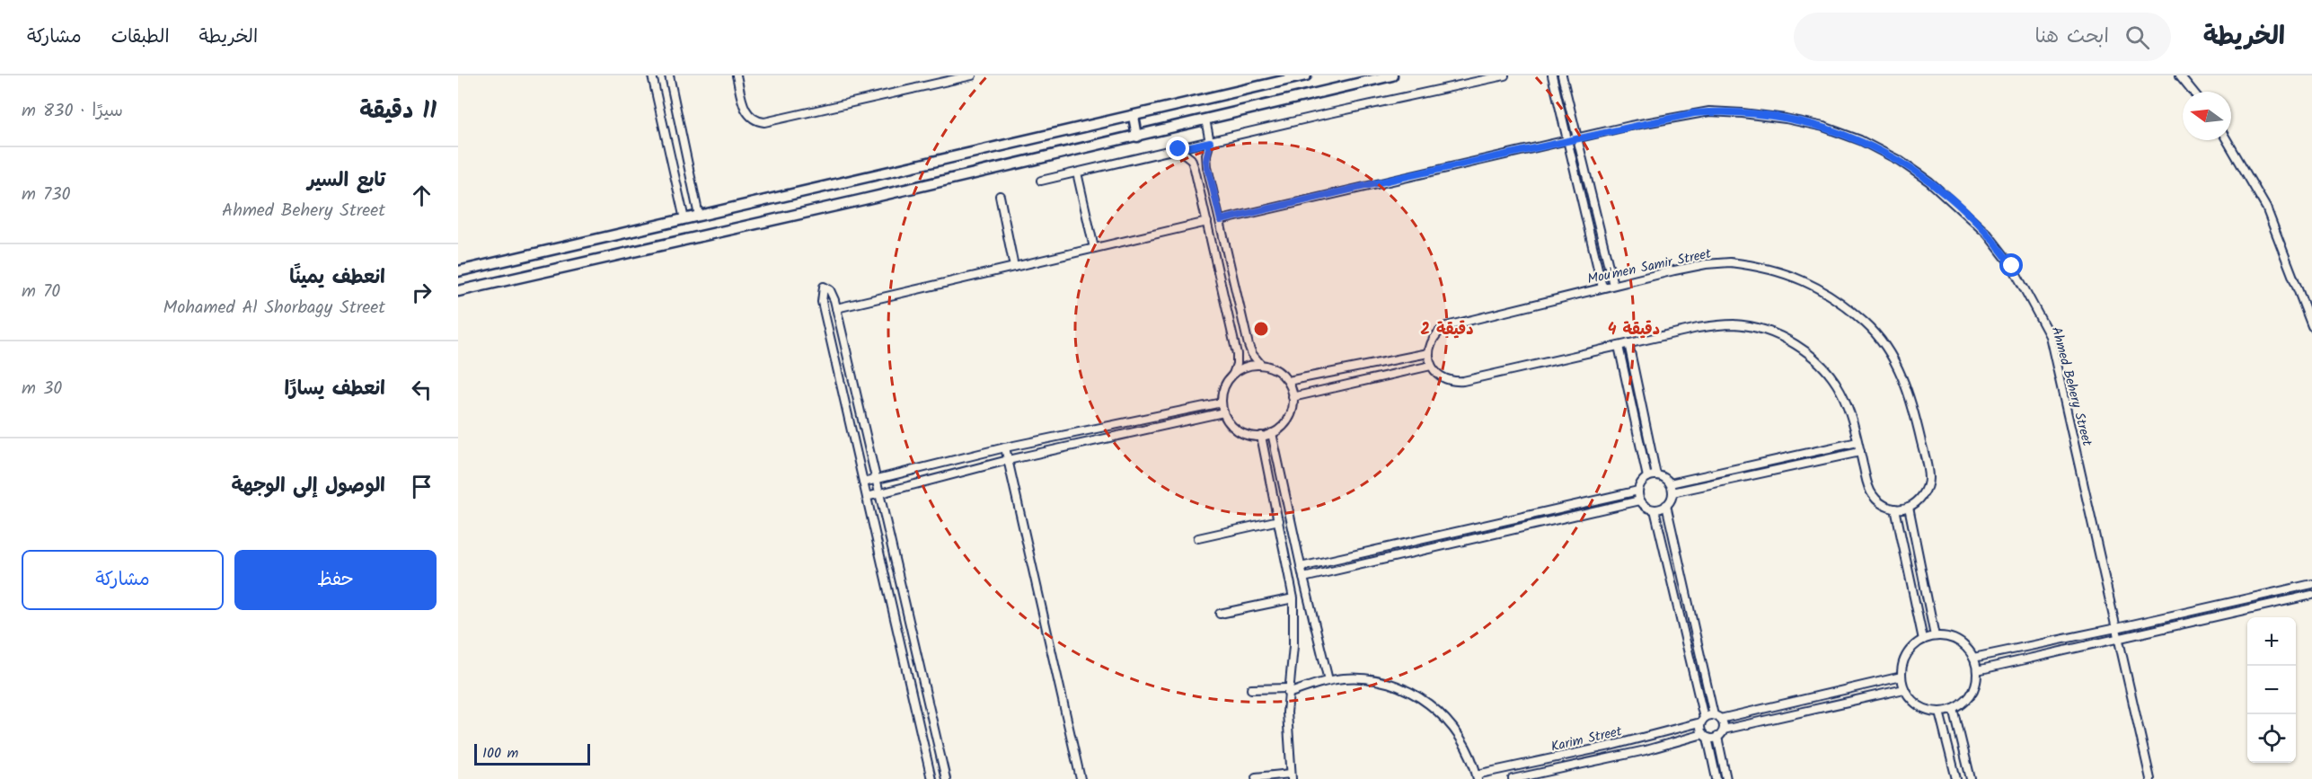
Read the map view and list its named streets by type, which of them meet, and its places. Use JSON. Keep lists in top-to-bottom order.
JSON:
{
  "streets": {
    "street": ["Mou'men Samir Street", "Ahmed Behery Street", "Karim Street"]
  },
  "scale_bar": "100 m",
  "north": "left",
  "page": {
    "header": "الخريطة",
    "search": "ابحث هنا",
    "nav": ["الخريطة", "الطبقات", "مشاركة"],
    "heading": ["11 دقيقة", "سيرًا · 830 m"],
    "list": [
      ["تابع السير", "Ahmed Behery Street", "730 m"],
      ["انعطف يمينًا", "Mohamed Al Shorbagy Street", "70 m"],
      ["انعطف يسارًا", "30 m"],
      "الوصول إلى الوجهة"
    ],
    "buttons": ["حفظ", "مشاركة"],
    "map_buttons": ["+", "−"],
    "scale": "100 m"
  },
  "rings": ["2 دقيقة", "4 دقيقة"]
}
